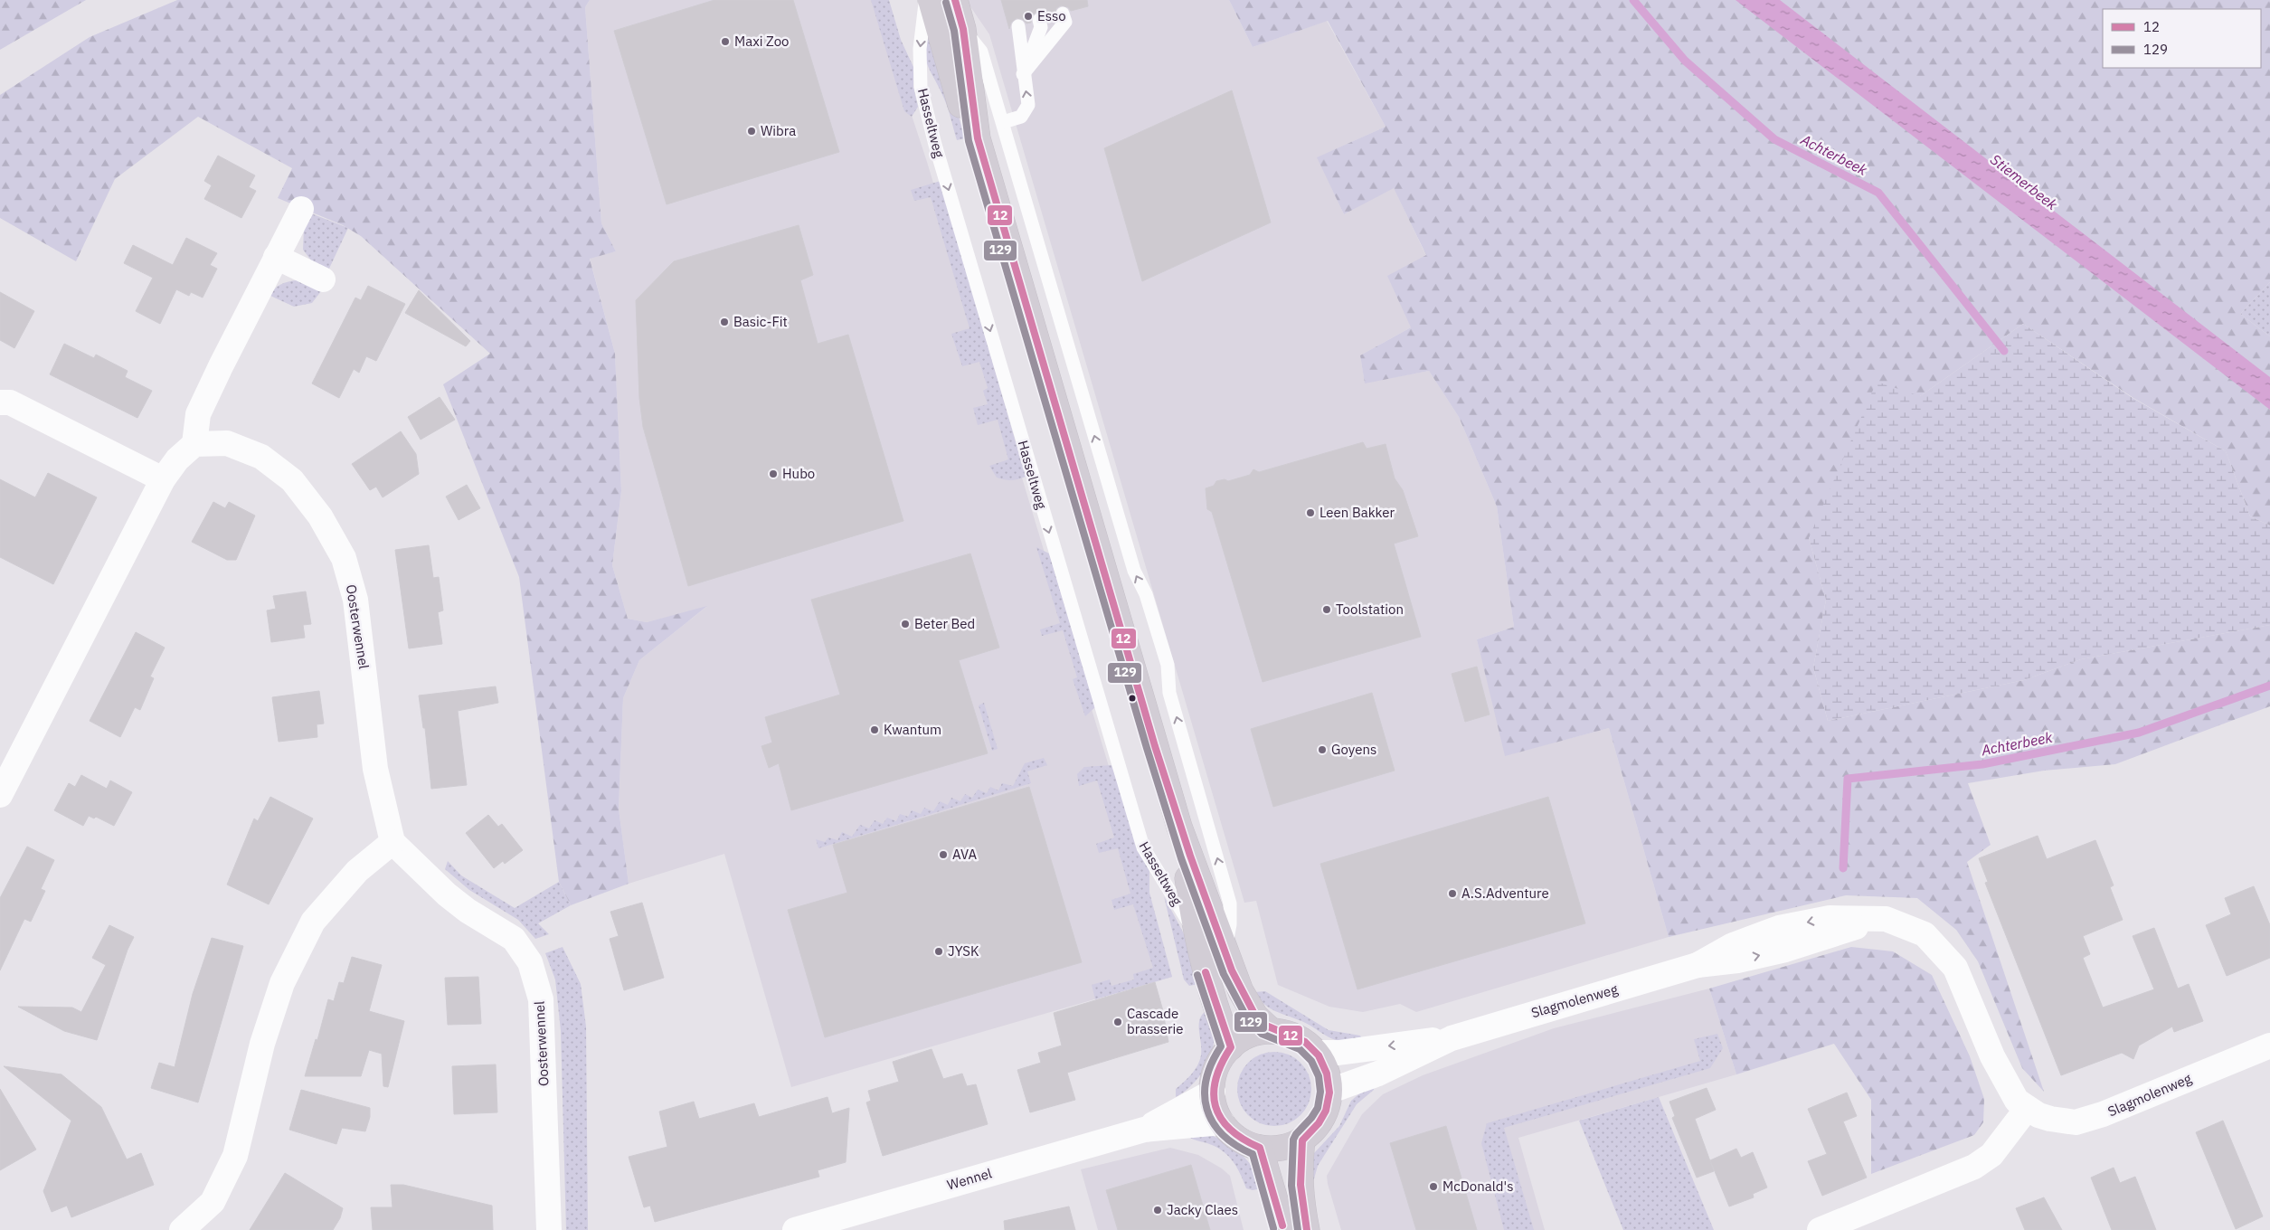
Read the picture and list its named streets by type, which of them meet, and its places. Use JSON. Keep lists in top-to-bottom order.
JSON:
{
  "streets": {
    "main road": ["Hasseltweg"],
    "street": ["Oosterwennel", "Slagmolenweg", "Wennel"]
  },
  "crossings": [
    ["Hasseltweg", "Slagmolenweg"],
    ["Hasseltweg", "Wennel"],
    ["Slagmolenweg", "Wennel"]
  ],
  "water": ["Achterbeek", "Stiemerbeek"],
  "places": [
    "Esso",
    "Maxi Zoo",
    "Wibra",
    "Basic-Fit",
    "Hubo",
    "Leen Bakker",
    "Toolstation",
    "Beter Bed",
    "Kwantum",
    "Goyens",
    "AVA",
    "A.S.Adventure",
    "JYSK",
    "Cascade brasserie",
    "McDonald's",
    "Jacky Claes"
  ],
  "lines": ["transit line 12", "transit line 129"],
  "legend": ["12", "129"]
}
